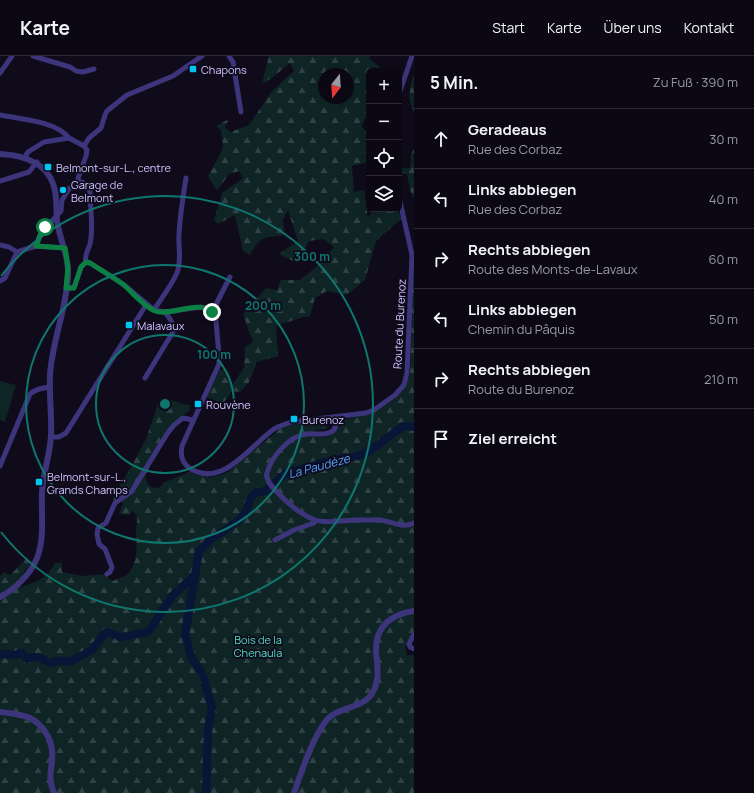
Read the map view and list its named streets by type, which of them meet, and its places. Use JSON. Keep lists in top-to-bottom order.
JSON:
{
  "streets": {
    "street": ["Route du Burenoz"]
  },
  "water": ["La Paudèze"],
  "parks": ["Bois de la Chenaula"],
  "places": {
    "transit": [
      "Chapons",
      "Belmont-sur-L., centre",
      "Malavaux",
      "Rouvène",
      "Burenoz",
      "Belmont-sur-L., Grands Champs"
    ],
    "other": ["Garage de Belmont"]
  },
  "north": "bottom",
  "page": {
    "header": "Karte",
    "nav": [
      "Start",
      "Karte",
      "Über uns",
      "Kontakt"
    ],
    "heading": ["5 Min.", "Zu Fuß · 390 m"],
    "map_buttons": ["+", "−"],
    "list": [
      ["Geradeaus", "Rue des Corbaz", "30 m"],
      ["Links abbiegen", "Rue des Corbaz", "40 m"],
      ["Rechts abbiegen", "Route des Monts-de-Lavaux", "60 m"],
      ["Links abbiegen", "Chemin du Pâquis", "50 m"],
      ["Rechts abbiegen", "Route du Burenoz", "210 m"],
      "Ziel erreicht"
    ]
  },
  "rings": ["300 m", "200 m", "100 m"]
}
